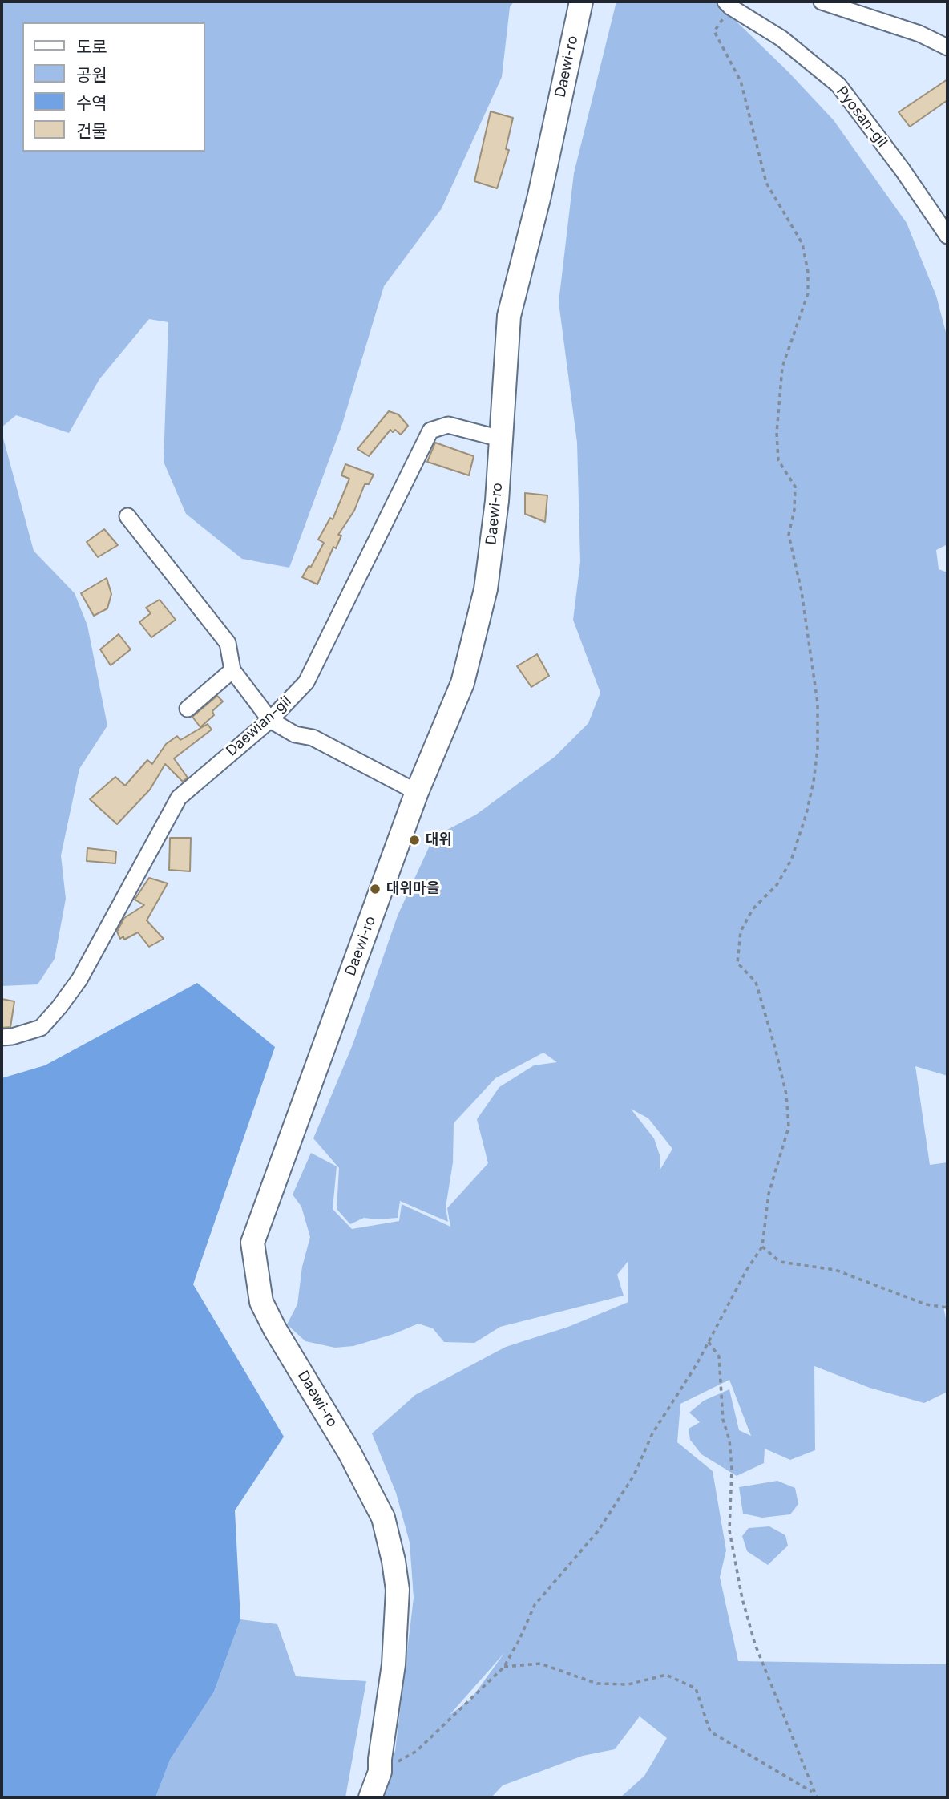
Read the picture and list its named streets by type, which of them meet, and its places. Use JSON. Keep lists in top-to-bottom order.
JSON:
{
  "streets": {
    "main road": ["Daewi-ro"],
    "street": ["Pyosan-gil", "Daewian-gil"]
  },
  "crossings": [
    ["Daewi-ro", "Daewian-gil"]
  ],
  "places": ["대위", "대위마을"],
  "legend": [
    "도로",
    "공원",
    "수역",
    "건물"
  ]
}
